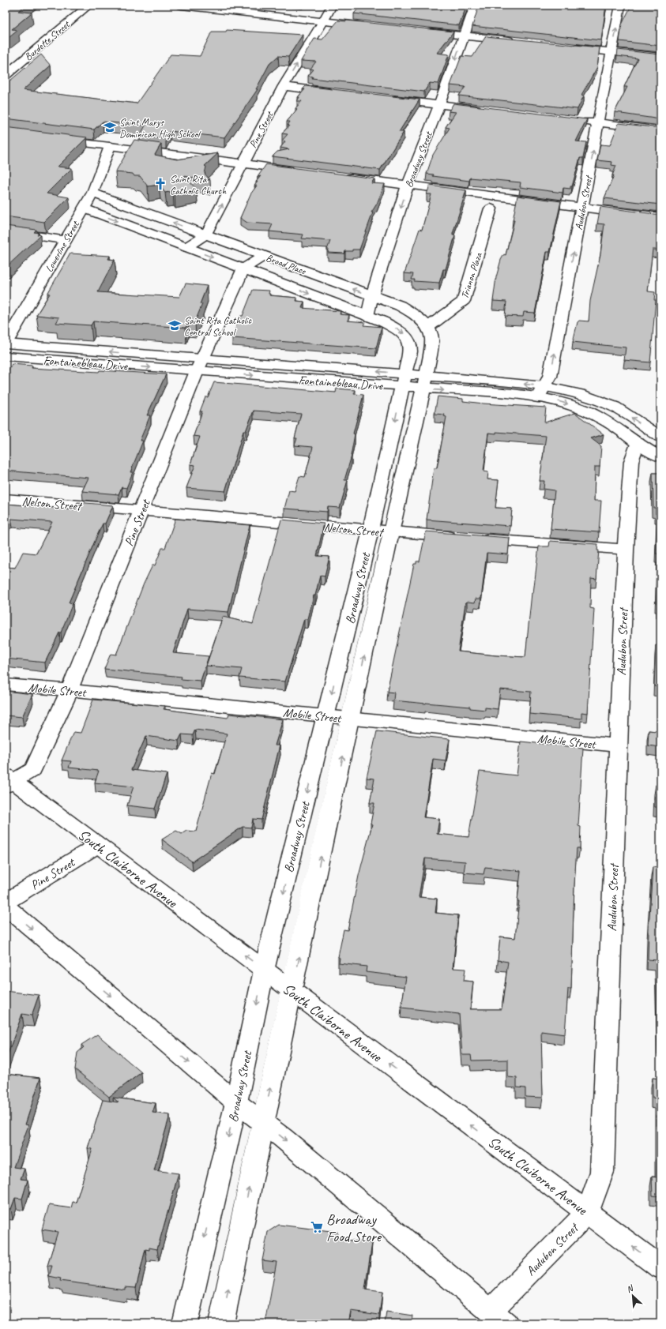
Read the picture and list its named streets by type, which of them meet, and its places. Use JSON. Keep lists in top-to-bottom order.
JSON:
{
  "streets": {
    "street": [
      "Burdette Street",
      "Pine Street",
      "Broadway Street",
      "Audubon Street",
      "Lowerline Street",
      "Broad Place",
      "Trianon Plaza",
      "Fontainebleau Drive",
      "Nelson Street",
      "Mobile Street",
      "South Claiborne Avenue"
    ]
  },
  "crossings": [
    ["Pine Street", "Broad Place"],
    ["Pine Street", "Fontainebleau Drive"],
    ["Pine Street", "Nelson Street"],
    ["Pine Street", "Mobile Street"],
    ["Pine Street", "South Claiborne Avenue"],
    ["Broadway Street", "Broad Place"],
    ["Broadway Street", "Fontainebleau Drive"],
    ["Broadway Street", "Nelson Street"],
    ["Broadway Street", "Mobile Street"],
    ["Broadway Street", "South Claiborne Avenue"],
    ["Audubon Street", "Fontainebleau Drive"],
    ["Audubon Street", "Nelson Street"],
    ["Audubon Street", "Mobile Street"],
    ["Audubon Street", "South Claiborne Avenue"],
    ["Lowerline Street", "Broad Place"],
    ["Lowerline Street", "Fontainebleau Drive"],
    ["Broad Place", "Trianon Plaza"]
  ],
  "places": {
    "school or university": ["Saint Marys Dominican High School", "Saint Rita Catholic Central School"],
    "church": ["Saint Rita Catholic Church"],
    "supermarket": ["Broadway Food Store"]
  },
  "north": "top left"
}
